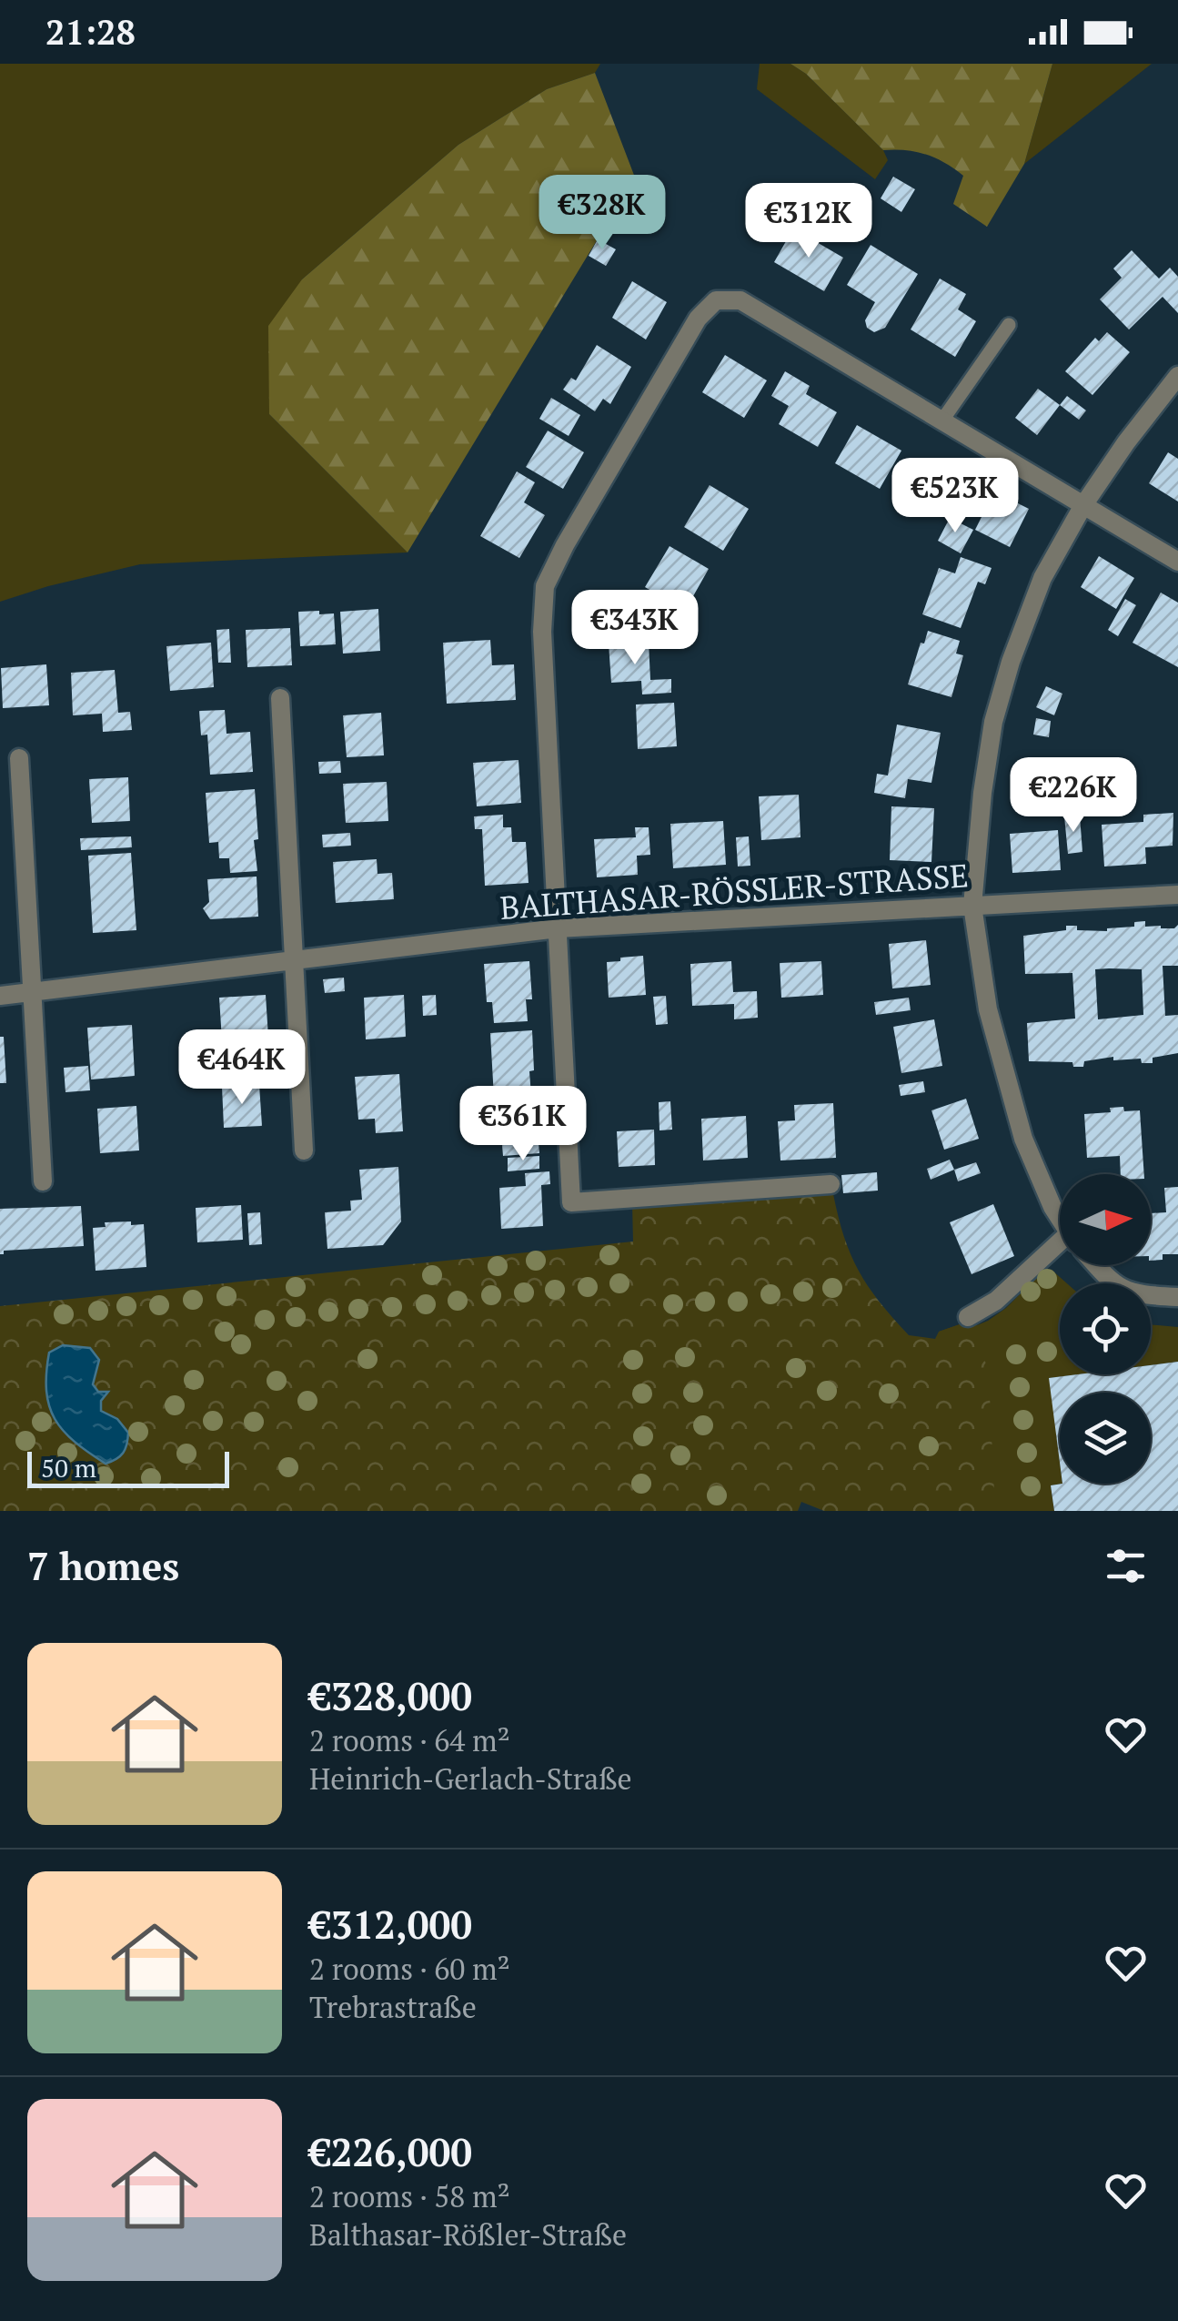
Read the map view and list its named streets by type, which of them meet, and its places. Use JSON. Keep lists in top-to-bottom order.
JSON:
{
  "streets": {
    "street": ["BALTHASAR-RÖSSLER-STRASSE"]
  },
  "scale_bar": "50 m",
  "north": "right",
  "page": {
    "status": "21:28",
    "price": [
      "€328K",
      "€312K",
      "€523K",
      "€343K",
      "€226K",
      "€464K",
      "€361K"
    ],
    "scale": "50 m",
    "heading": "7 homes",
    "list": [
      {
        "name": "€328,000",
        "note": "2 rooms · 64 m² · Heinrich-Gerlach-Straße"
      },
      {
        "name": "€312,000",
        "note": "2 rooms · 60 m² · Trebrastraße"
      },
      {
        "name": "€226,000",
        "note": "2 rooms · 58 m² · Balthasar-Rößler-Straße"
      }
    ]
  }
}
